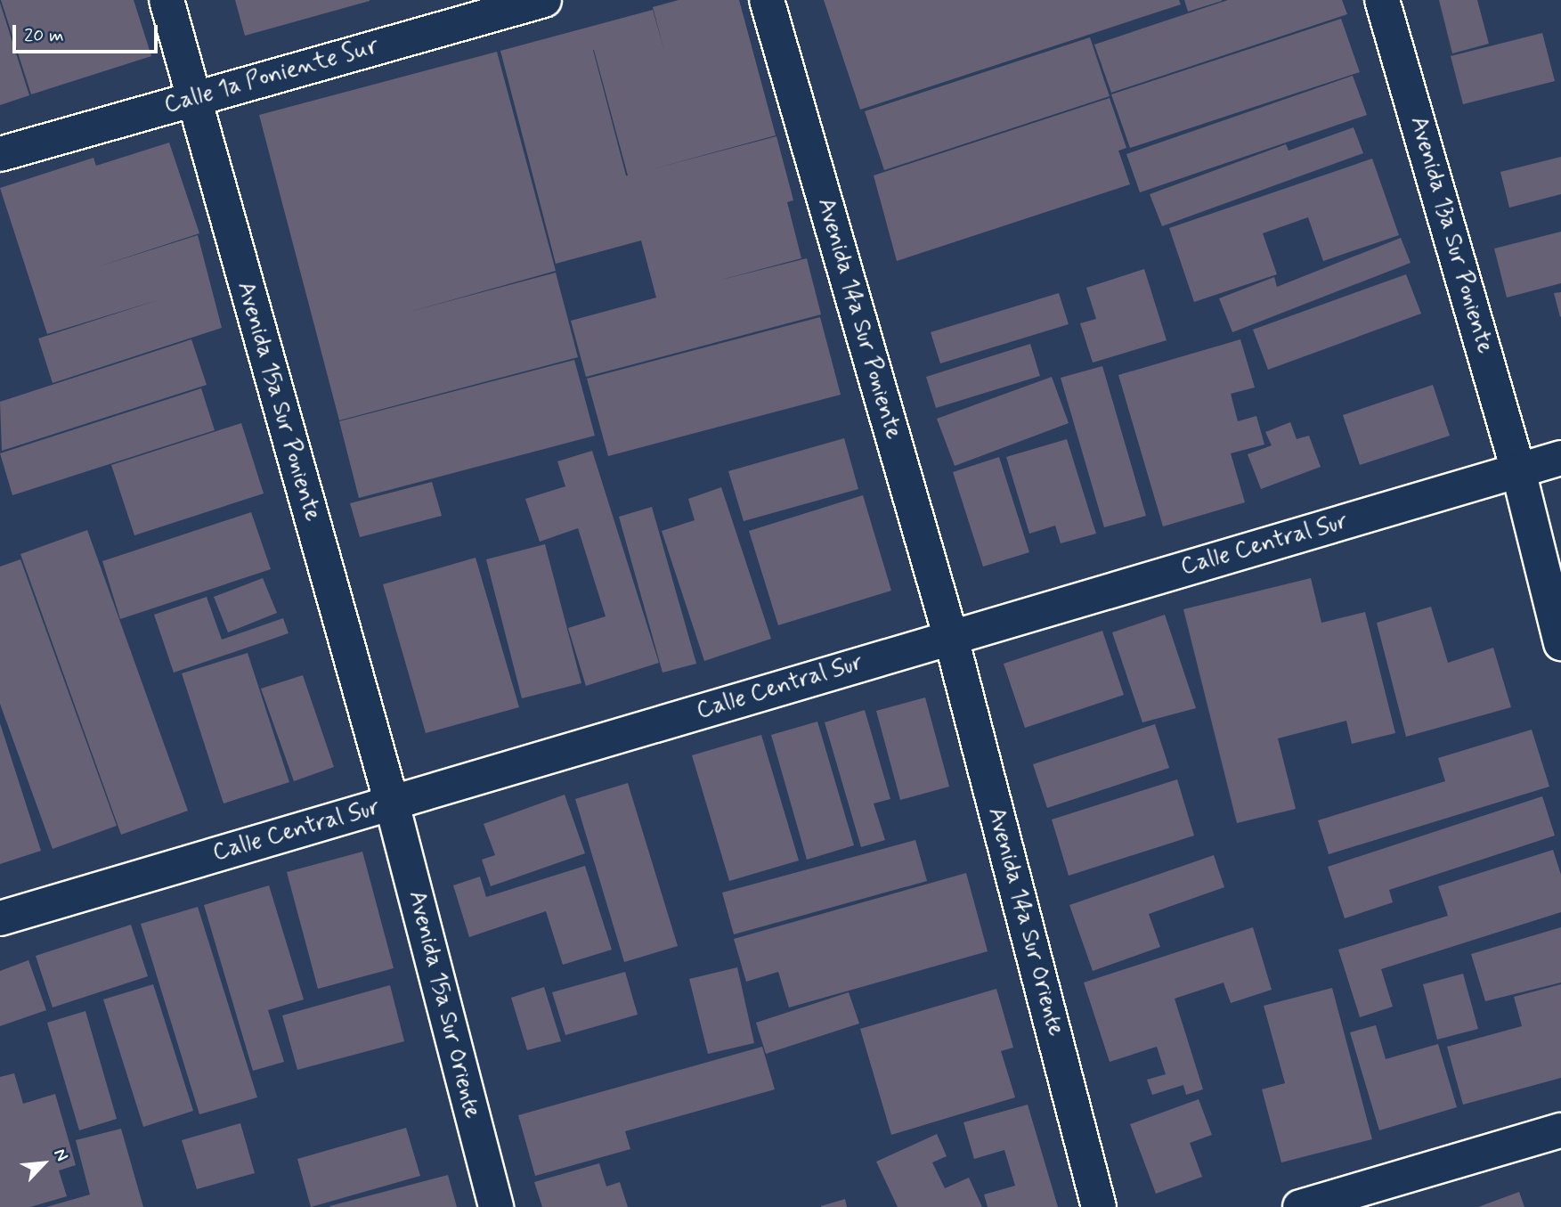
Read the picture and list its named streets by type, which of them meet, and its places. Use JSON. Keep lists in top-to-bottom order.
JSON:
{
  "streets": {
    "street": [
      "Calle 1a Poniente Sur",
      "Avenida 13a Sur Poniente",
      "Avenida 14a Sur Poniente",
      "Avenida 15a Sur Poniente",
      "Calle Central Sur",
      "Avenida 14a Sur Oriente",
      "Avenida 15a Sur Oriente"
    ]
  },
  "crossings": [
    ["Calle 1a Poniente Sur", "Avenida 15a Sur Poniente"],
    ["Avenida 13a Sur Poniente", "Calle Central Sur"],
    ["Avenida 14a Sur Poniente", "Calle Central Sur"],
    ["Avenida 14a Sur Poniente", "Avenida 14a Sur Oriente"],
    ["Avenida 15a Sur Poniente", "Calle Central Sur"],
    ["Avenida 15a Sur Poniente", "Avenida 15a Sur Oriente"],
    ["Calle Central Sur", "Avenida 14a Sur Oriente"],
    ["Calle Central Sur", "Avenida 15a Sur Oriente"]
  ],
  "scale_bar": "20 m",
  "north": "top right"
}
